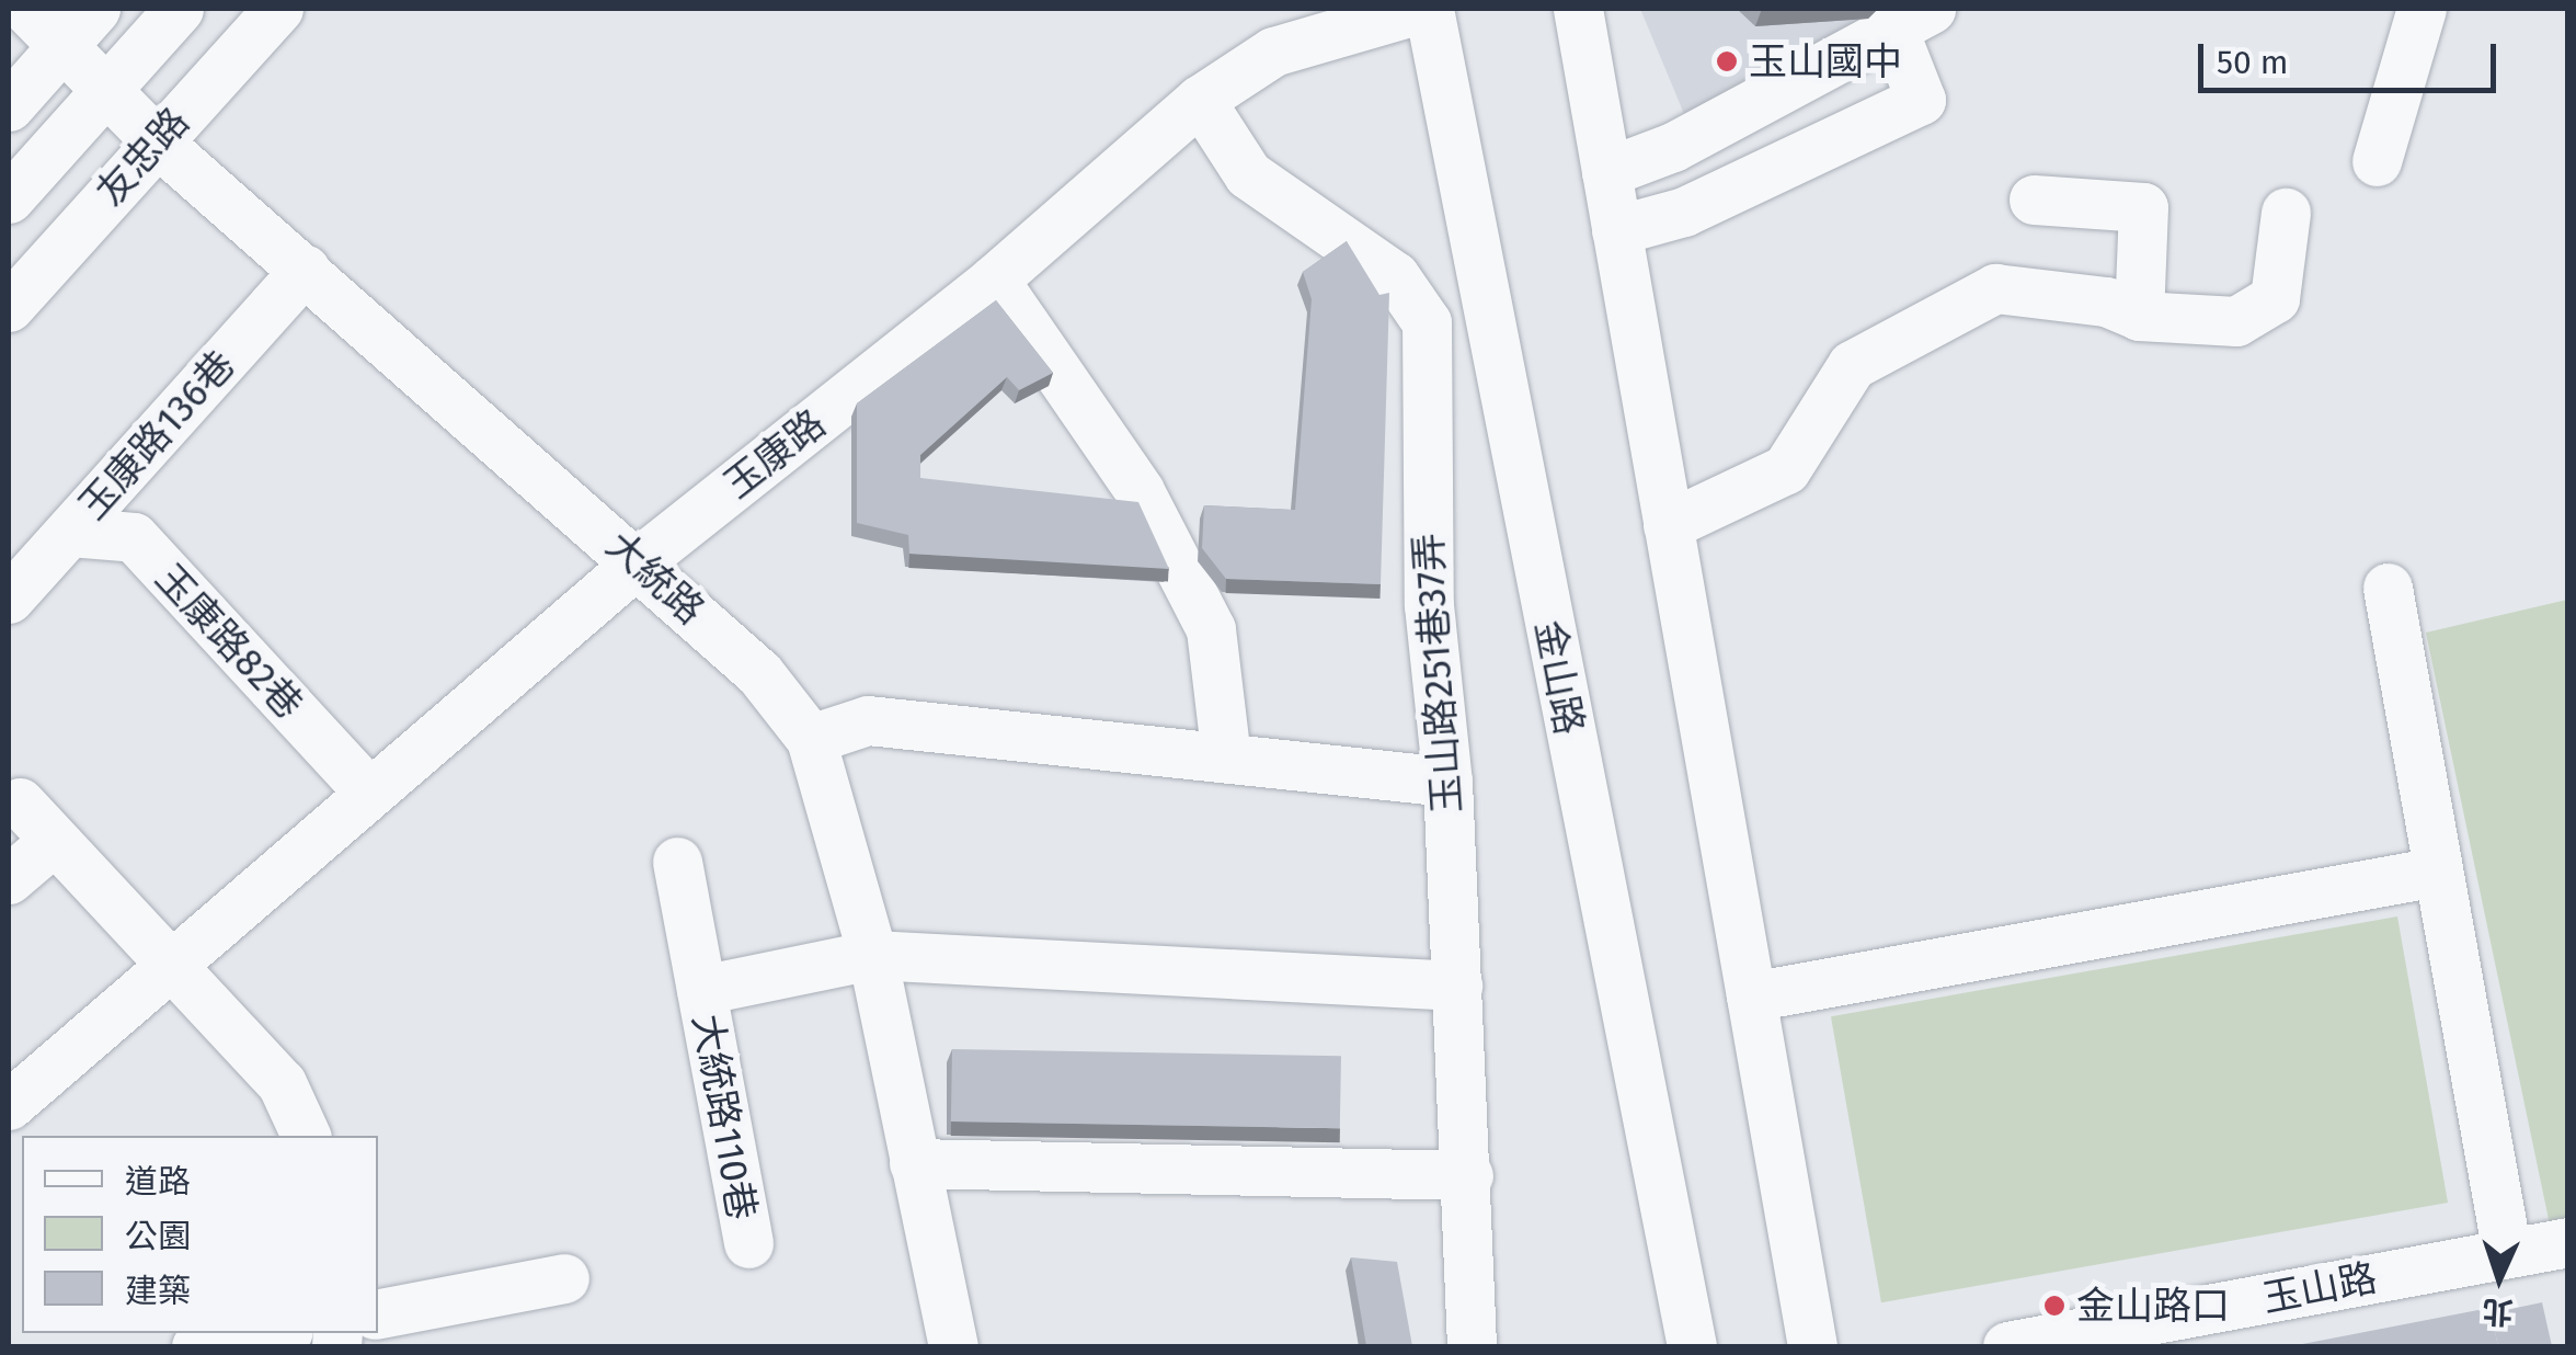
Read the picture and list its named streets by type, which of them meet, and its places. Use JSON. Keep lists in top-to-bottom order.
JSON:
{
  "streets": {
    "street": [
      "友忠路",
      "玉康路136巷",
      "玉康路",
      "大統路",
      "玉康路82巷",
      "玉山路251巷37弄",
      "金山路",
      "大統路110巷",
      "玉山路"
    ]
  },
  "crossings": [
    ["友忠路", "大統路"],
    ["玉康路136巷", "大統路"],
    ["玉康路136巷", "玉康路82巷"],
    ["玉康路", "大統路"],
    ["玉康路", "玉康路82巷"],
    ["玉康路", "玉山路251巷37弄"],
    ["大統路", "大統路110巷"],
    ["玉山路251巷37弄", "大統路110巷"]
  ],
  "places": ["玉山國中", "金山路口"],
  "legend": ["道路", "公園", "建築"],
  "scale_bar": "50 m",
  "north": "bottom"
}
